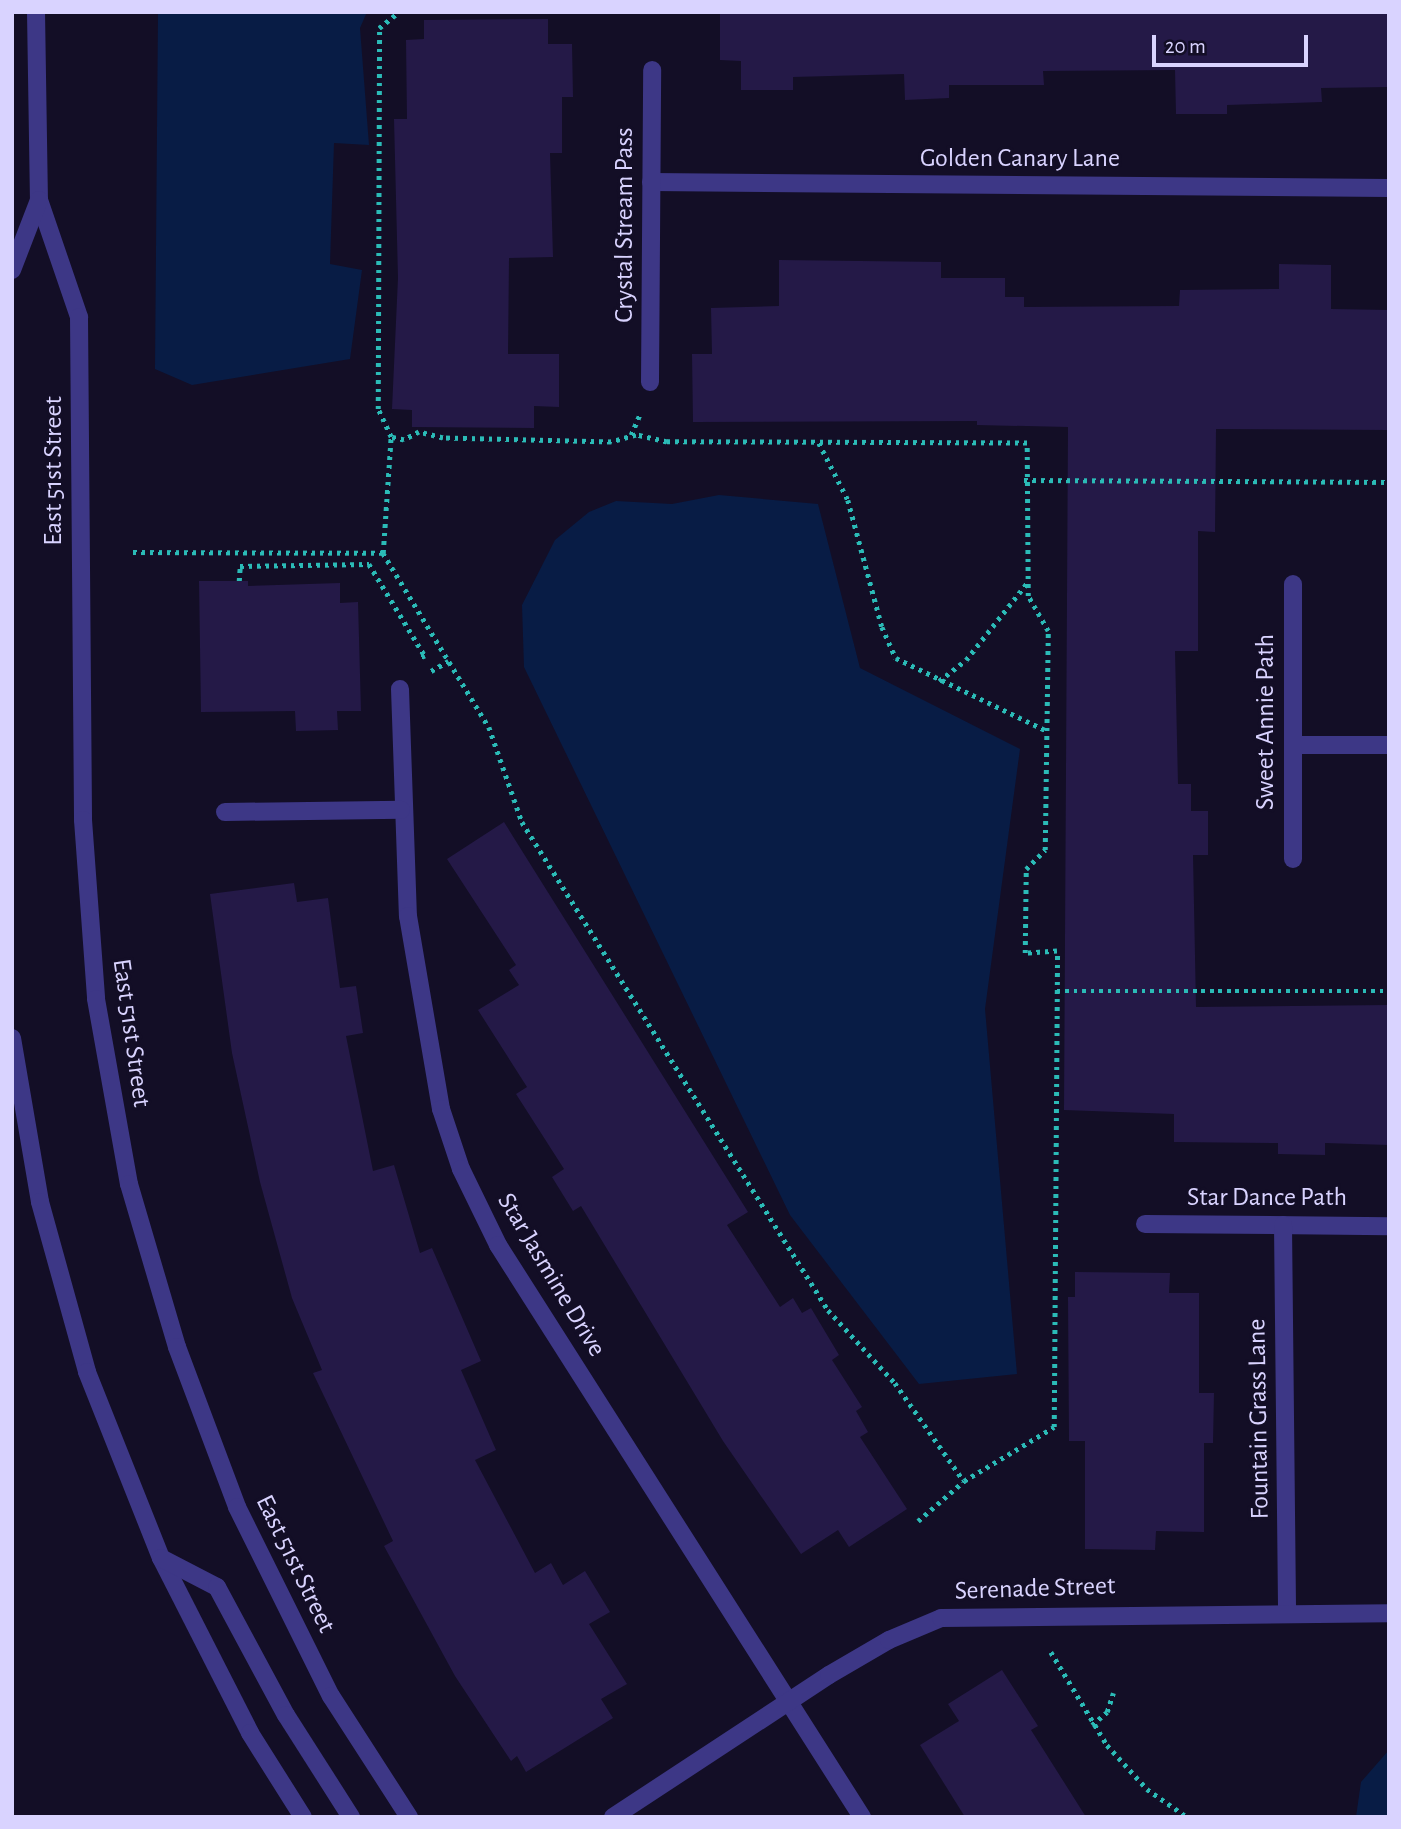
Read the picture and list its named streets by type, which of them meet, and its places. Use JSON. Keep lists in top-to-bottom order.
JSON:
{
  "streets": {
    "street": [
      "Golden Canary Lane",
      "Crystal Stream Pass",
      "East 51st Street",
      "Sweet Annie Path",
      "Star Dance Path",
      "Star Jasmine Drive",
      "Fountain Grass Lane",
      "Serenade Street"
    ]
  },
  "crossings": [
    ["Golden Canary Lane", "Crystal Stream Pass"],
    ["Star Dance Path", "Fountain Grass Lane"],
    ["Star Jasmine Drive", "Serenade Street"],
    ["Fountain Grass Lane", "Serenade Street"]
  ],
  "scale_bar": "20 m"
}
